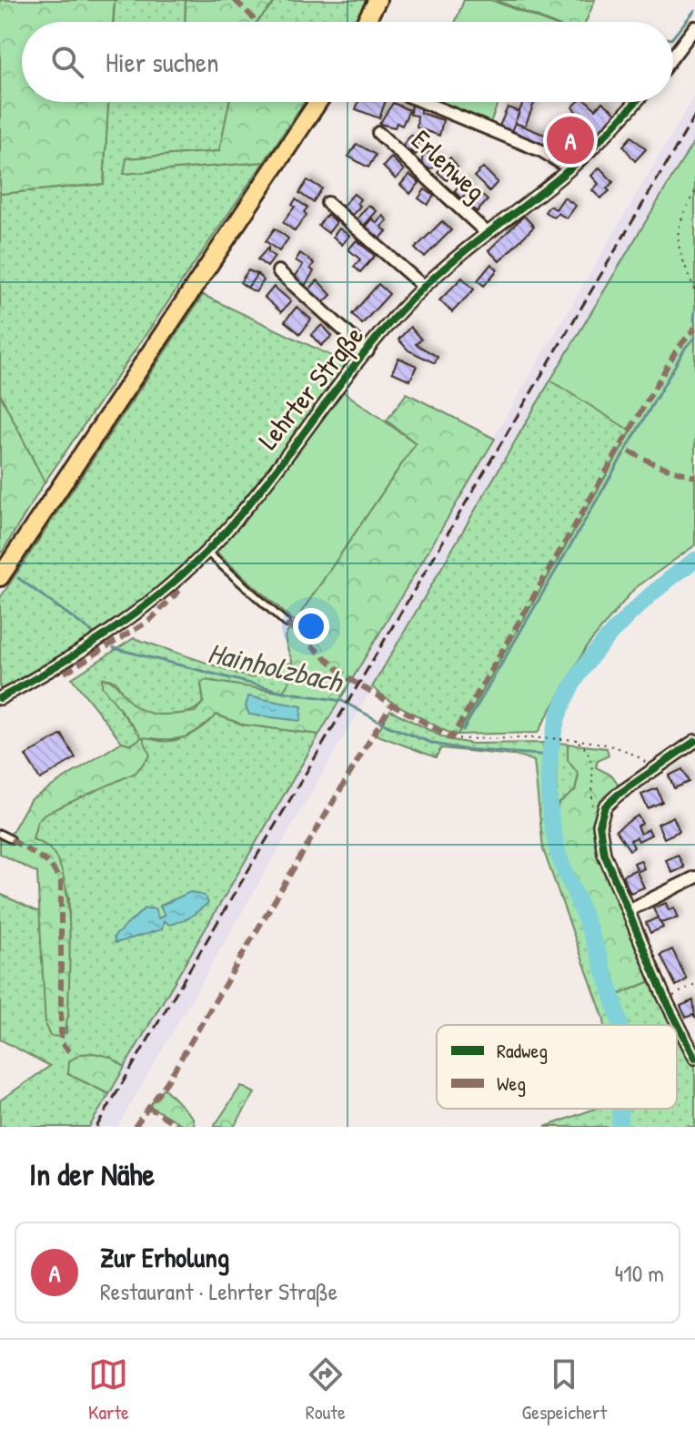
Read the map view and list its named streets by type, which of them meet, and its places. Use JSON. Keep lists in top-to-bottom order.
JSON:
{
  "streets": {
    "street": ["Erlenweg", "Lehrter Straße"]
  },
  "crossings": [
    ["Erlenweg", "Lehrter Straße"]
  ],
  "water": ["Hainholzbach"],
  "legend": ["Radweg", "Weg"],
  "page": {
    "search": "Hier suchen",
    "pins": "A",
    "heading": "In der Nähe",
    "list": [
      {
        "mark": "A",
        "name": "Zur Erholung",
        "note": "Restaurant · Lehrter Straße",
        "value": "410 m"
      }
    ],
    "nav": ["Karte", "Route", "Gespeichert"]
  }
}
